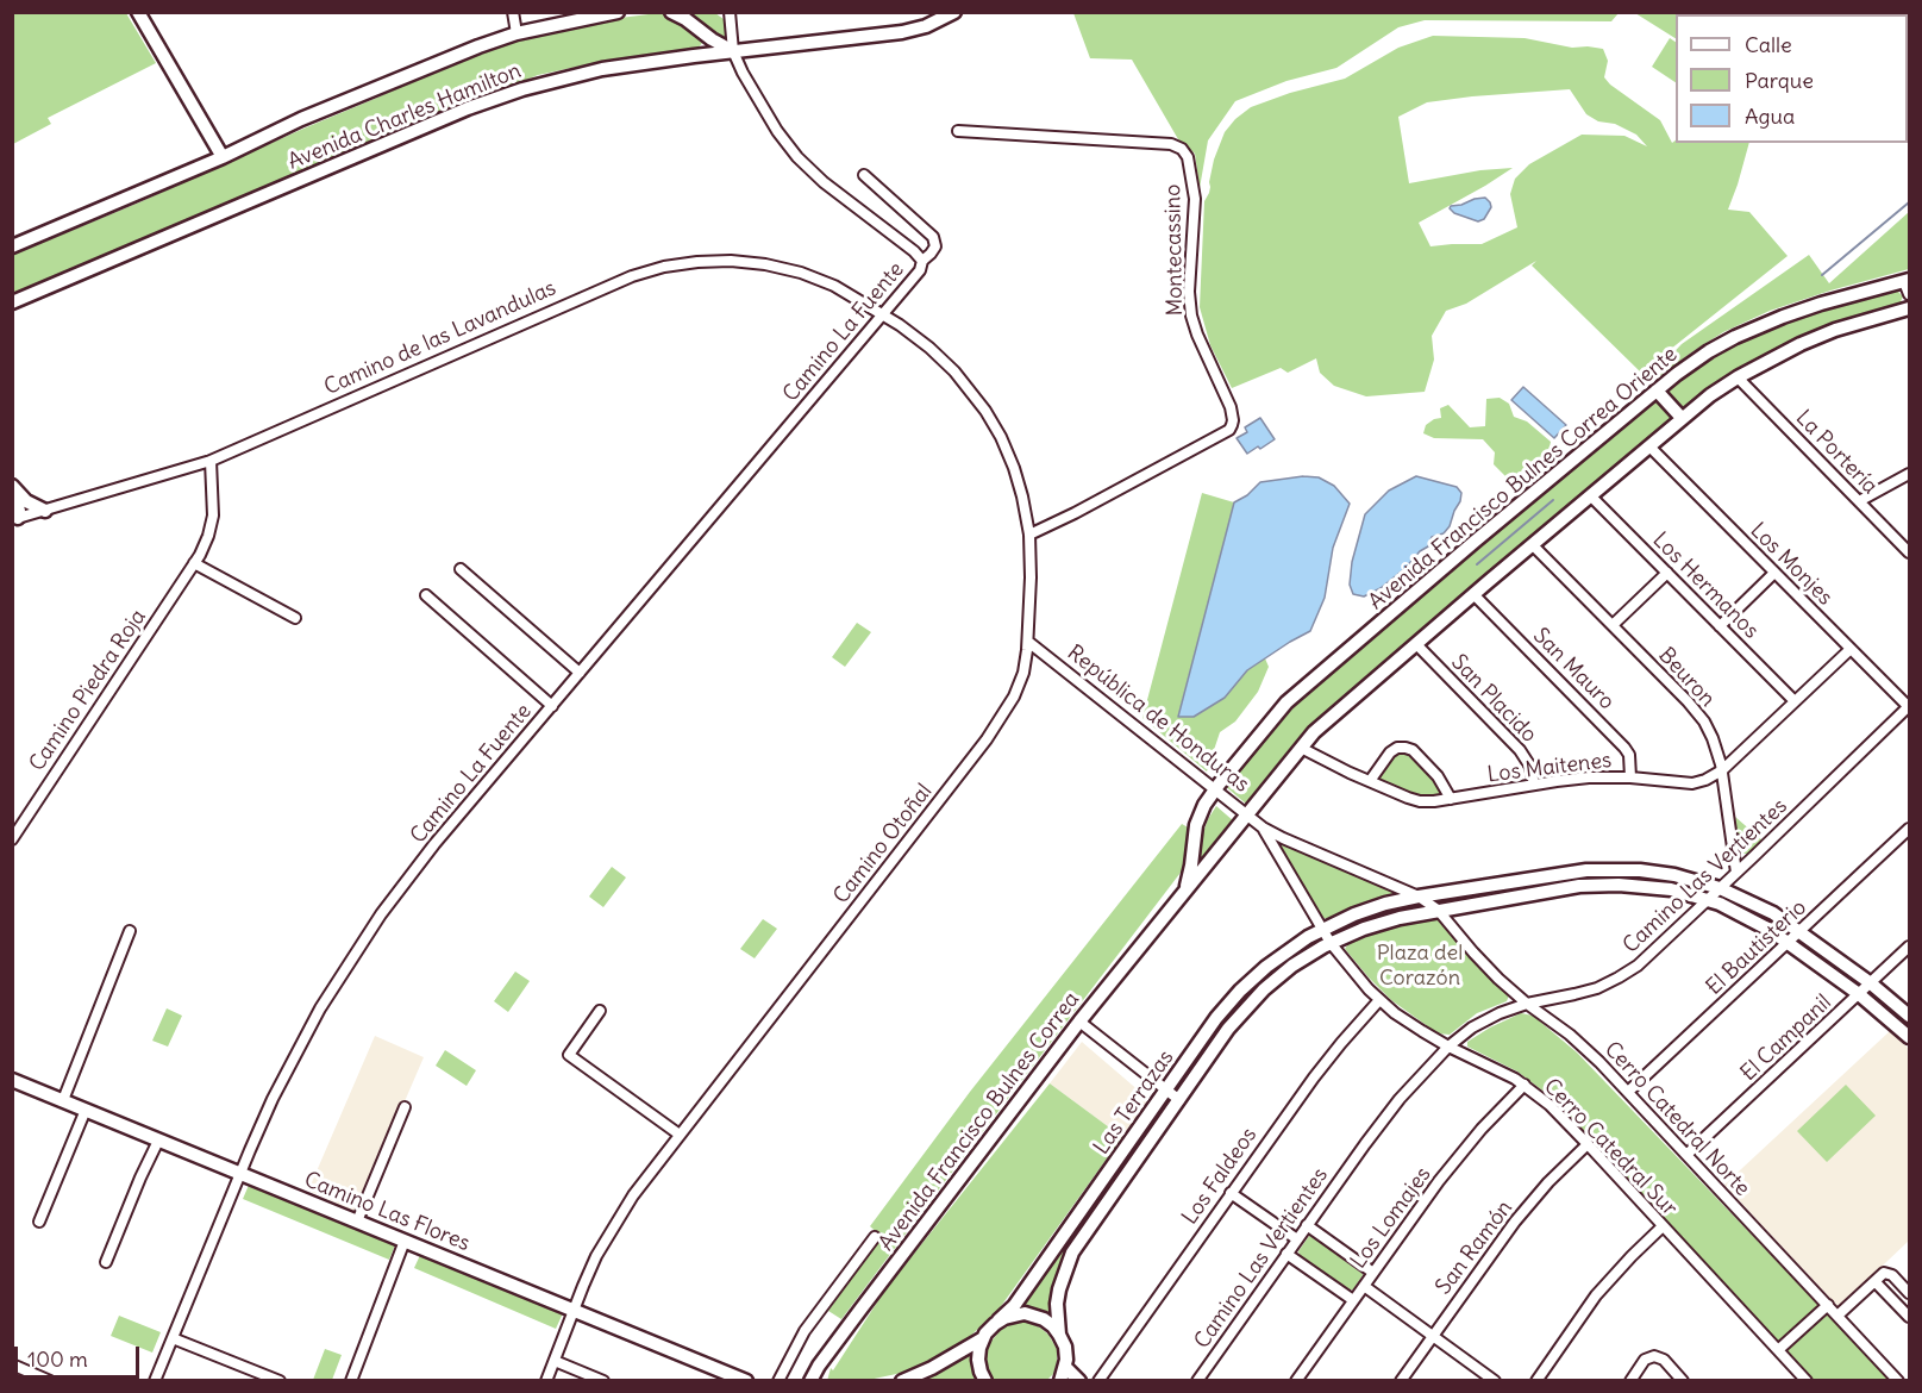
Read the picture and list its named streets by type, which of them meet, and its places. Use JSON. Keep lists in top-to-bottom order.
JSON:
{
  "streets": {
    "street": [
      "Avenida Charles Hamilton",
      "Montecassino",
      "Camino La Fuente",
      "Camino de las Lavandulas",
      "La Portería",
      "Avenida Francisco Bulnes Correa Oriente",
      "Los Monjes",
      "Los Hermanos",
      "San Mauro",
      "Beuron",
      "Camino Piedra Roja",
      "San Placido",
      "República de Honduras",
      "Los Maitenes",
      "Camino Otoñal",
      "Camino Las Vertientes",
      "El Bautisterio",
      "El Campanil",
      "Las Terrazas",
      "Cerro Catedral Norte",
      "Avenida Francisco Bulnes Correa",
      "Cerro Catedral Sur",
      "Los Faldeos",
      "Camino Las Flores",
      "Los Lomajes",
      "San Ramón"
    ]
  },
  "crossings": [
    ["Avenida Charles Hamilton", "Camino La Fuente"],
    ["Montecassino", "Camino Otoñal"],
    ["Camino La Fuente", "Camino de las Lavandulas"],
    ["Camino La Fuente", "Camino Otoñal"],
    ["Camino La Fuente", "Camino Las Flores"],
    ["Camino de las Lavandulas", "Camino Piedra Roja"],
    ["Camino de las Lavandulas", "Camino Otoñal"],
    ["Avenida Francisco Bulnes Correa Oriente", "República de Honduras"],
    ["Avenida Francisco Bulnes Correa Oriente", "Avenida Francisco Bulnes Correa"],
    ["Los Monjes", "Los Maitenes"],
    ["Los Monjes", "Camino Las Vertientes"],
    ["Los Hermanos", "Los Maitenes"],
    ["San Mauro", "Los Maitenes"],
    ["Beuron", "Los Maitenes"],
    ["Beuron", "Camino Las Vertientes"],
    ["San Placido", "Los Maitenes"],
    ["República de Honduras", "Camino Otoñal"],
    ["República de Honduras", "Las Terrazas"],
    ["República de Honduras", "Cerro Catedral Norte"],
    ["República de Honduras", "Avenida Francisco Bulnes Correa"],
    ["República de Honduras", "Cerro Catedral Sur"],
    ["Camino Otoñal", "Camino Las Flores"],
    ["Camino Las Vertientes", "Cerro Catedral Norte"],
    ["Camino Las Vertientes", "Cerro Catedral Sur"],
    ["El Bautisterio", "Cerro Catedral Norte"],
    ["El Campanil", "Cerro Catedral Norte"],
    ["Las Terrazas", "Cerro Catedral Sur"],
    ["Cerro Catedral Sur", "Los Faldeos"],
    ["Cerro Catedral Sur", "Los Lomajes"],
    ["Cerro Catedral Sur", "San Ramón"]
  ],
  "parks": ["Plaza del Corazón"],
  "legend": ["Calle", "Parque", "Agua"],
  "scale_bar": "100 m"
}
